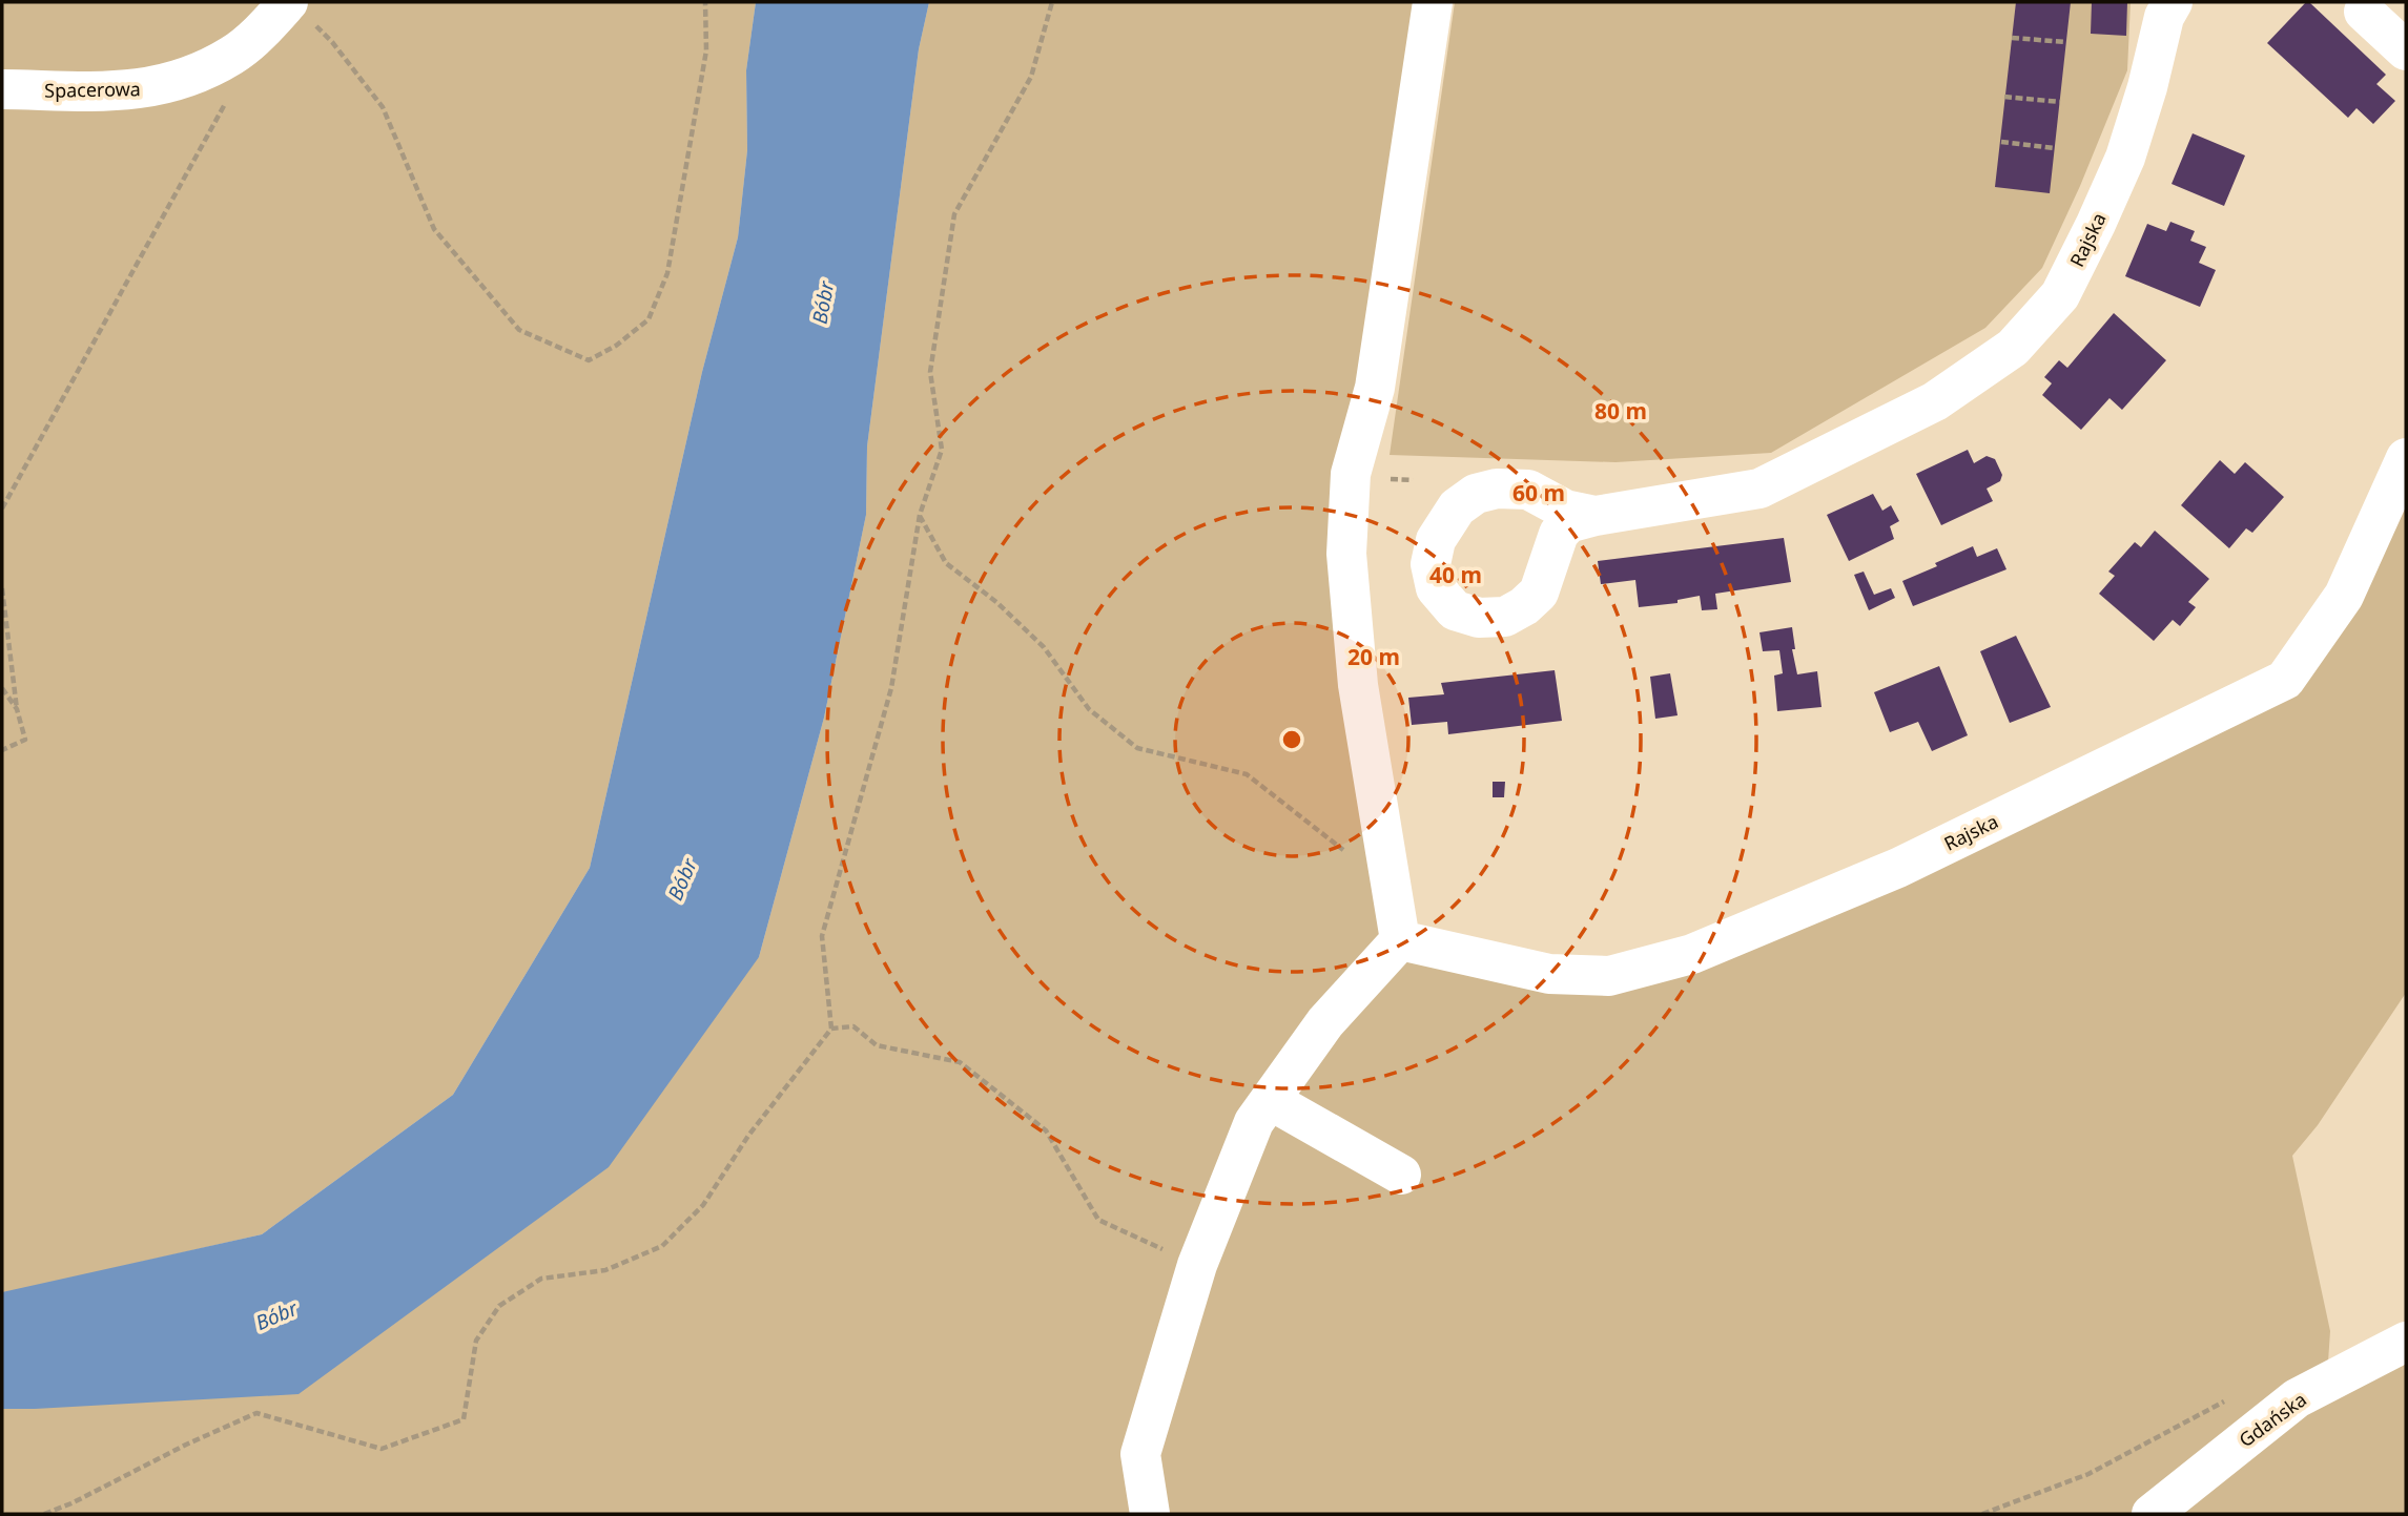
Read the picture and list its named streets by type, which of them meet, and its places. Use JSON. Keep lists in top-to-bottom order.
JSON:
{
  "streets": {
    "street": ["Spacerowa", "Rajska", "Gdańska"]
  },
  "water": ["Bóbr"],
  "rings": [
    "80 m",
    "60 m",
    "40 m",
    "20 m"
  ]
}
